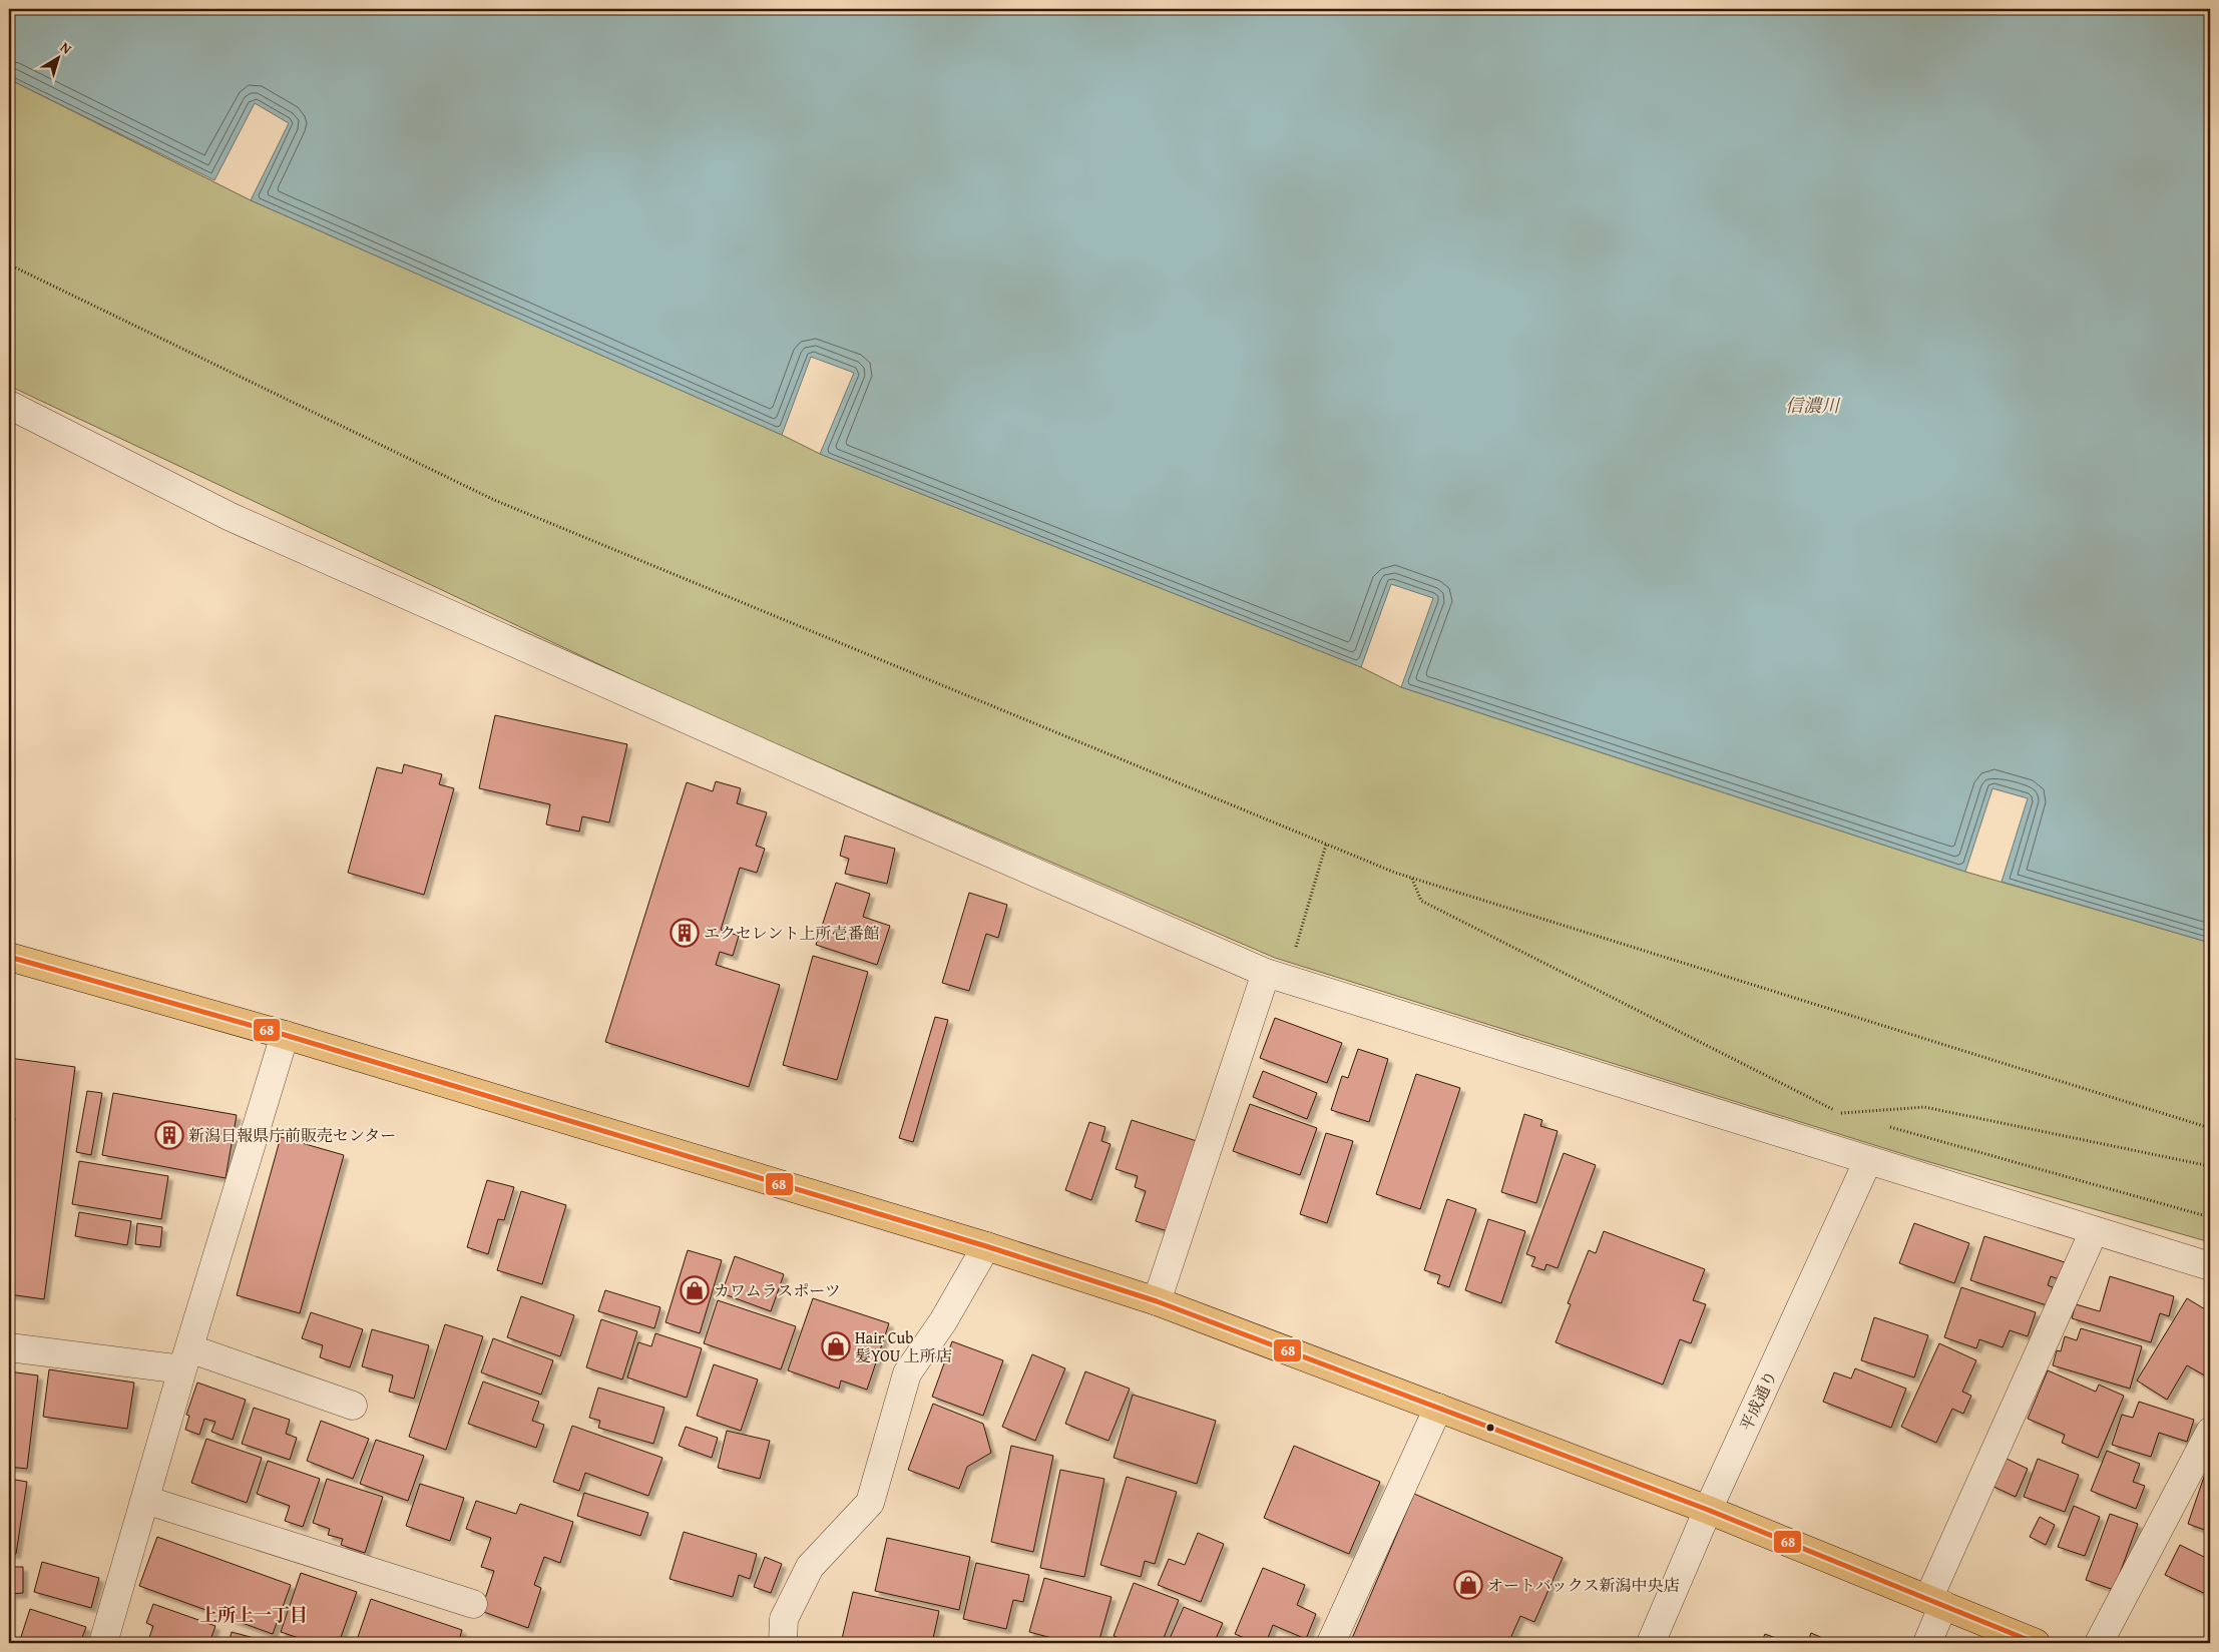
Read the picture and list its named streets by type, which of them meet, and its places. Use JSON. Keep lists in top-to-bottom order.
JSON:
{
  "streets": {
    "street": ["平成通り"]
  },
  "districts": ["上所上一丁目"],
  "water": ["信濃川"],
  "places": {
    "building": ["エクセレント上所壱番館", "新潟日報県庁前販売センター"],
    "shop": ["カワムラスポーツ", "Hair Cub 髪YOU 上所店", "オートバックス新潟中央店"]
  },
  "lines": ["transit line 68"],
  "north": "top right"
}
